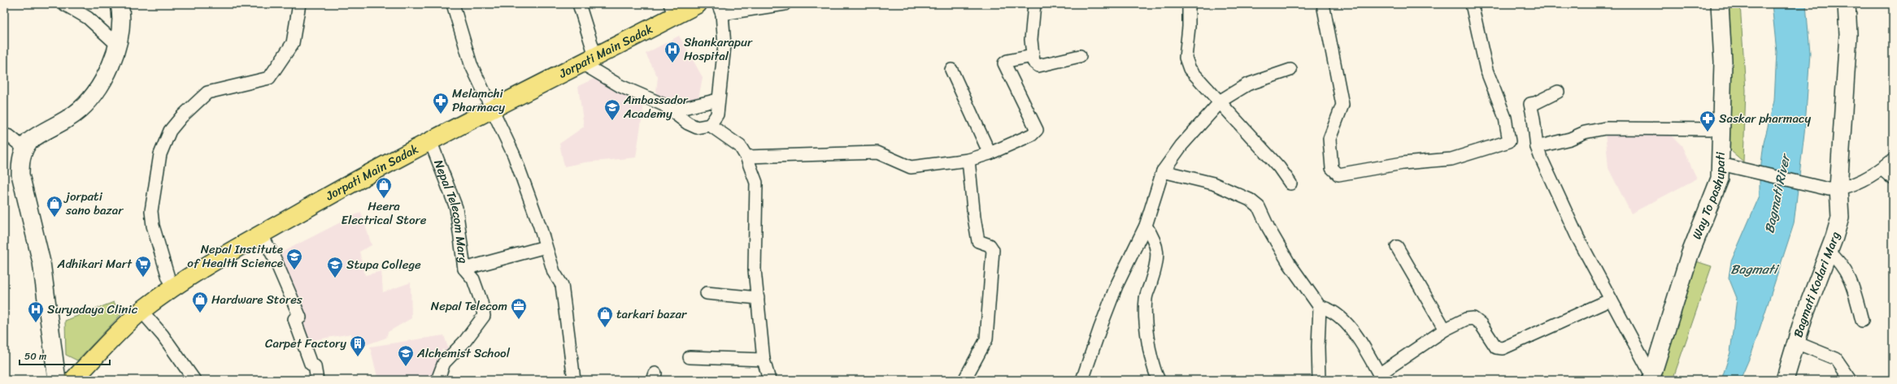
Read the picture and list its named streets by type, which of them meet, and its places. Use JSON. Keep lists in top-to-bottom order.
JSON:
{
  "streets": {
    "main road": ["Jorpati Main Sadak", "Way To pashupati", "Bagmati Kodari Marg"],
    "street": ["Nepal Telecom Marg"]
  },
  "crossings": [
    ["Jorpati Main Sadak", "Nepal Telecom Marg"]
  ],
  "water": ["Bagmati River", "Bagmati"],
  "places": {
    "hospital": ["Shankarapur Hospital", "Suryadaya Clinic"],
    "pharmacy": ["Melamchi Pharmacy", "Saskar pharmacy"],
    "school or university": [
      "Ambassador Academy",
      "Nepal Institute of Health Science",
      "Stupa College",
      "Alchemist School"
    ],
    "shop": [
      "Heera Electrical Store",
      "jorpati sano bazar",
      "Hardware Stores",
      "tarkari bazar"
    ],
    "supermarket": ["Adhikari Mart"],
    "office": ["Nepal Telecom"],
    "building": ["Carpet Factory"]
  },
  "scale_bar": "50 m"
}
